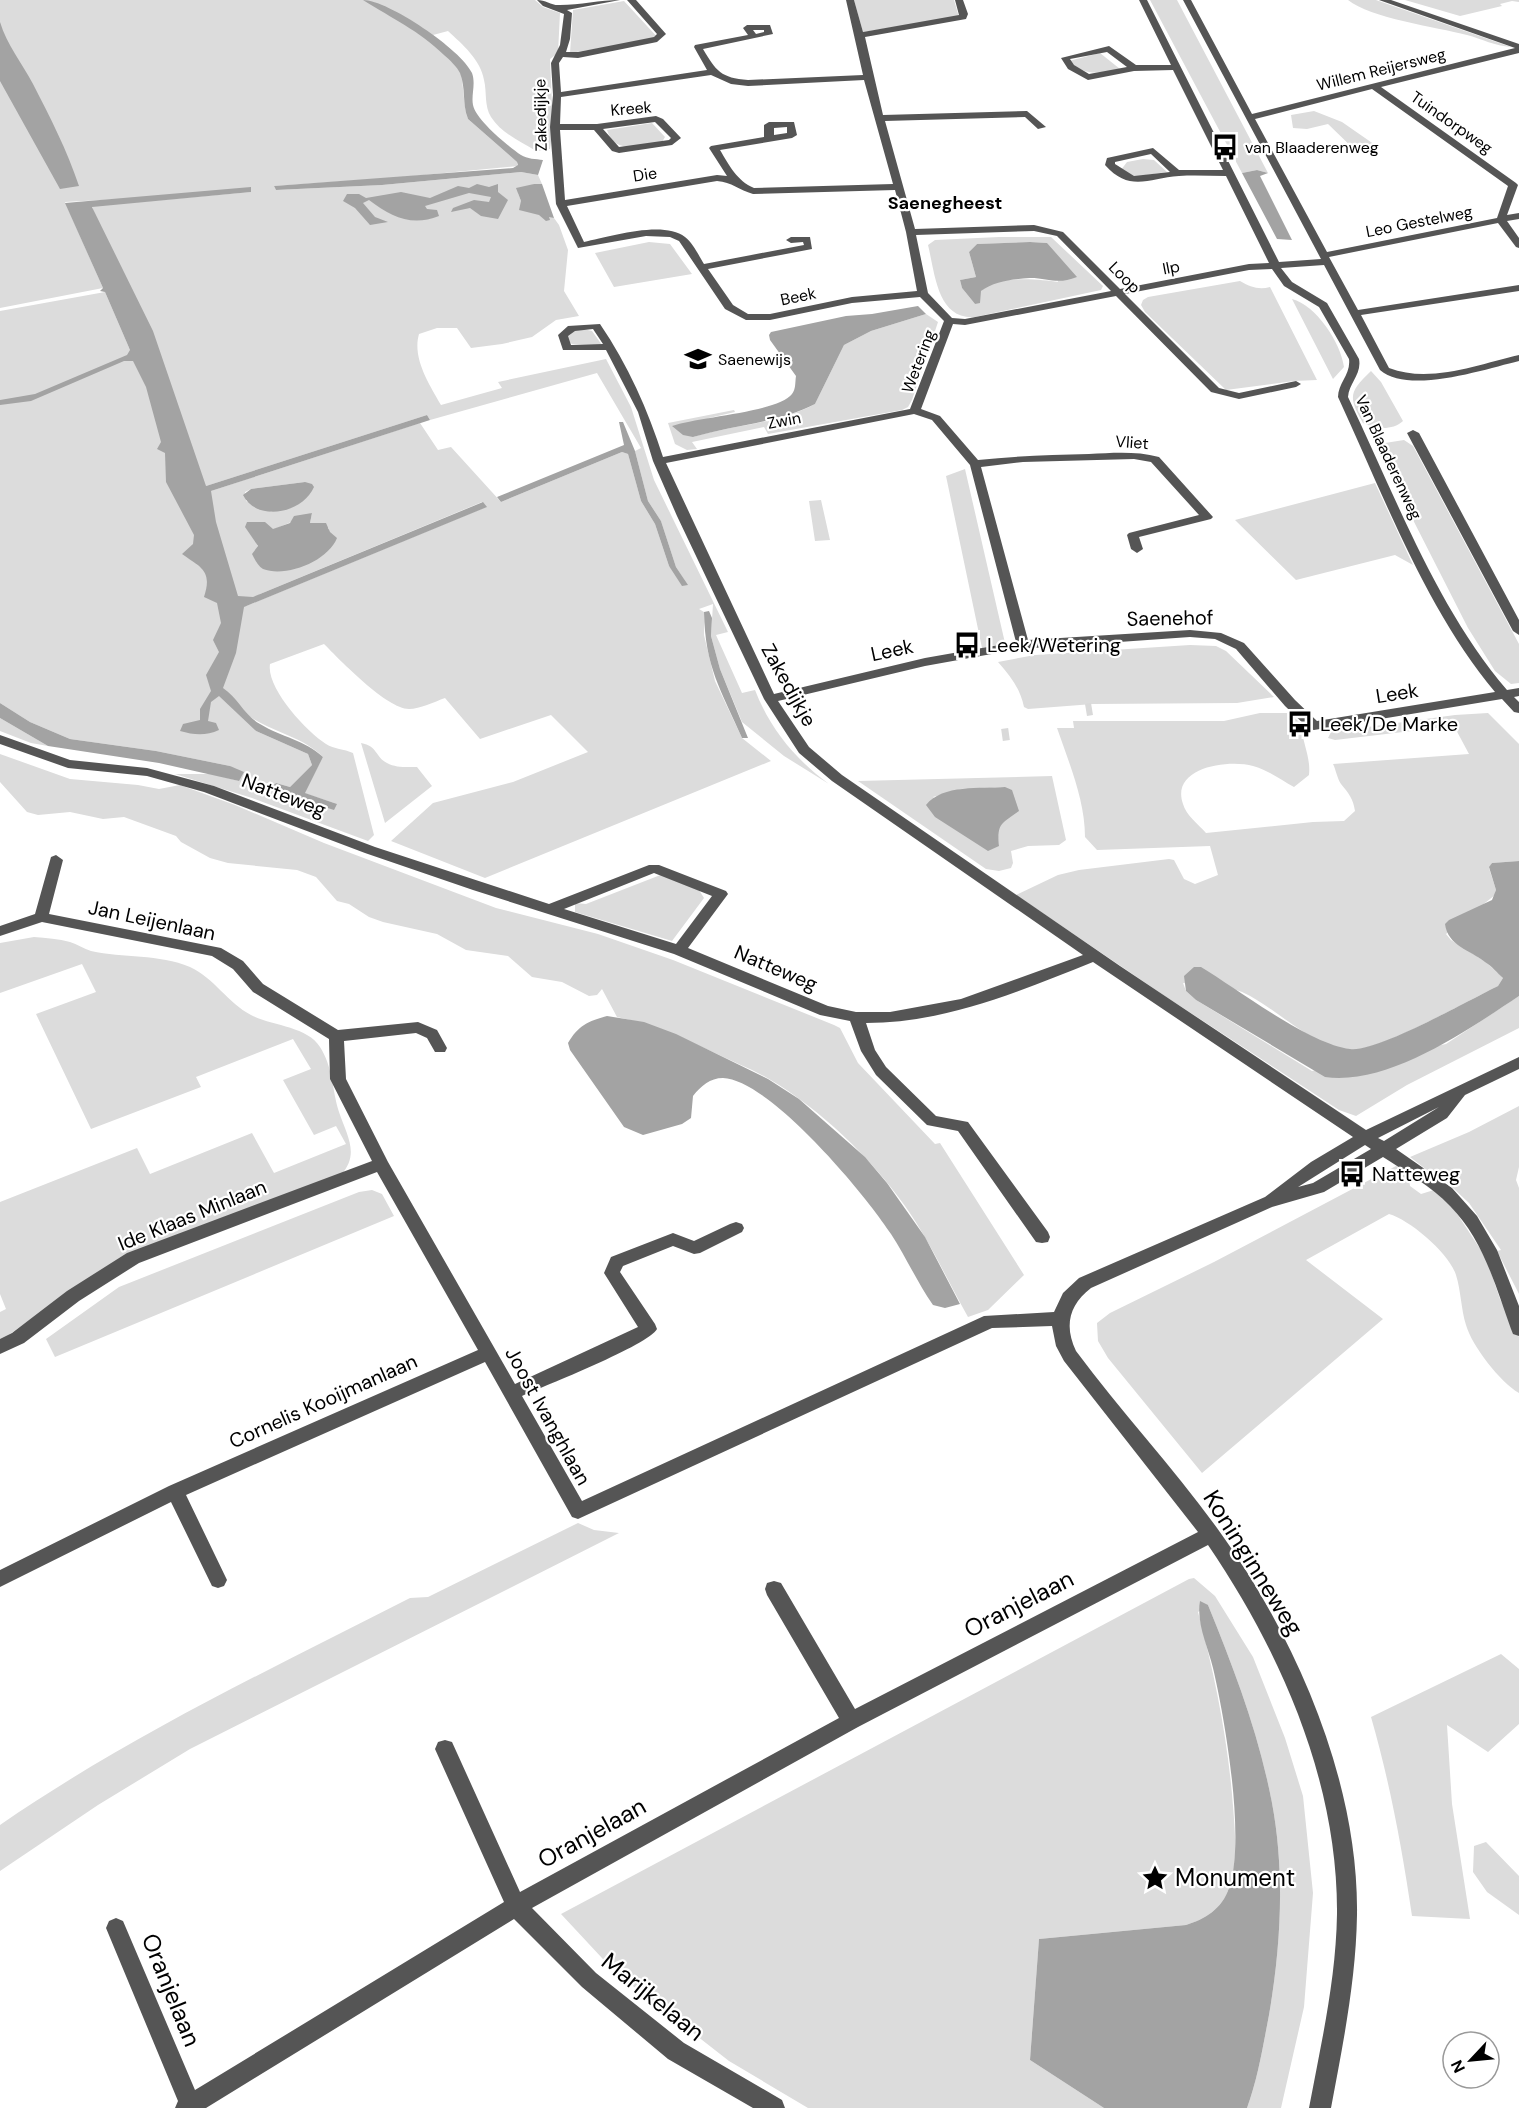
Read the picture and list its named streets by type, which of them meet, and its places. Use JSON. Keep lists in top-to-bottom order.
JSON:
{
  "streets": {
    "street": [
      "Willem Reijersweg",
      "Kreek",
      "Zakedijkje",
      "Tuindorpweg",
      "Die",
      "Leo Gestelweg",
      "Ilp",
      "Loop",
      "Beek",
      "Wetering",
      "Zwin",
      "Vliet",
      "Van Blaaderenweg",
      "Saenehof",
      "Leek",
      "Natteweg",
      "Jan Leijenlaan",
      "Ide Klaas Minlaan",
      "Cornelis Kooijmanlaan",
      "Joost Ivanghlaan",
      "Koninginneweg",
      "Oranjelaan",
      "Marijkelaan"
    ]
  },
  "crossings": [
    ["Willem Reijersweg", "Tuindorpweg"],
    ["Willem Reijersweg", "Van Blaaderenweg"],
    ["Kreek", "Zakedijkje"],
    ["Zakedijkje", "Die"],
    ["Zakedijkje", "Beek"],
    ["Zakedijkje", "Zwin"],
    ["Zakedijkje", "Leek"],
    ["Zakedijkje", "Natteweg"],
    ["Tuindorpweg", "Leo Gestelweg"],
    ["Leo Gestelweg", "Ilp"],
    ["Leo Gestelweg", "Van Blaaderenweg"],
    ["Ilp", "Loop"],
    ["Ilp", "Wetering"],
    ["Ilp", "Van Blaaderenweg"],
    ["Beek", "Wetering"],
    ["Wetering", "Zwin"],
    ["Wetering", "Vliet"],
    ["Wetering", "Saenehof"],
    ["Wetering", "Leek"],
    ["Van Blaaderenweg", "Leek"],
    ["Saenehof", "Leek"],
    ["Jan Leijenlaan", "Joost Ivanghlaan"],
    ["Ide Klaas Minlaan", "Joost Ivanghlaan"],
    ["Cornelis Kooijmanlaan", "Joost Ivanghlaan"],
    ["Joost Ivanghlaan", "Koninginneweg"],
    ["Koninginneweg", "Oranjelaan"],
    ["Oranjelaan", "Marijkelaan"]
  ],
  "districts": ["Saenegheest"],
  "places": {
    "bus stop": [
      "van Blaaderenweg",
      "Leek/Wetering",
      "Leek/De Marke",
      "Natteweg"
    ],
    "school or university": ["Saenewijs"],
    "place": ["Monument"]
  },
  "north": "bottom left"
}
